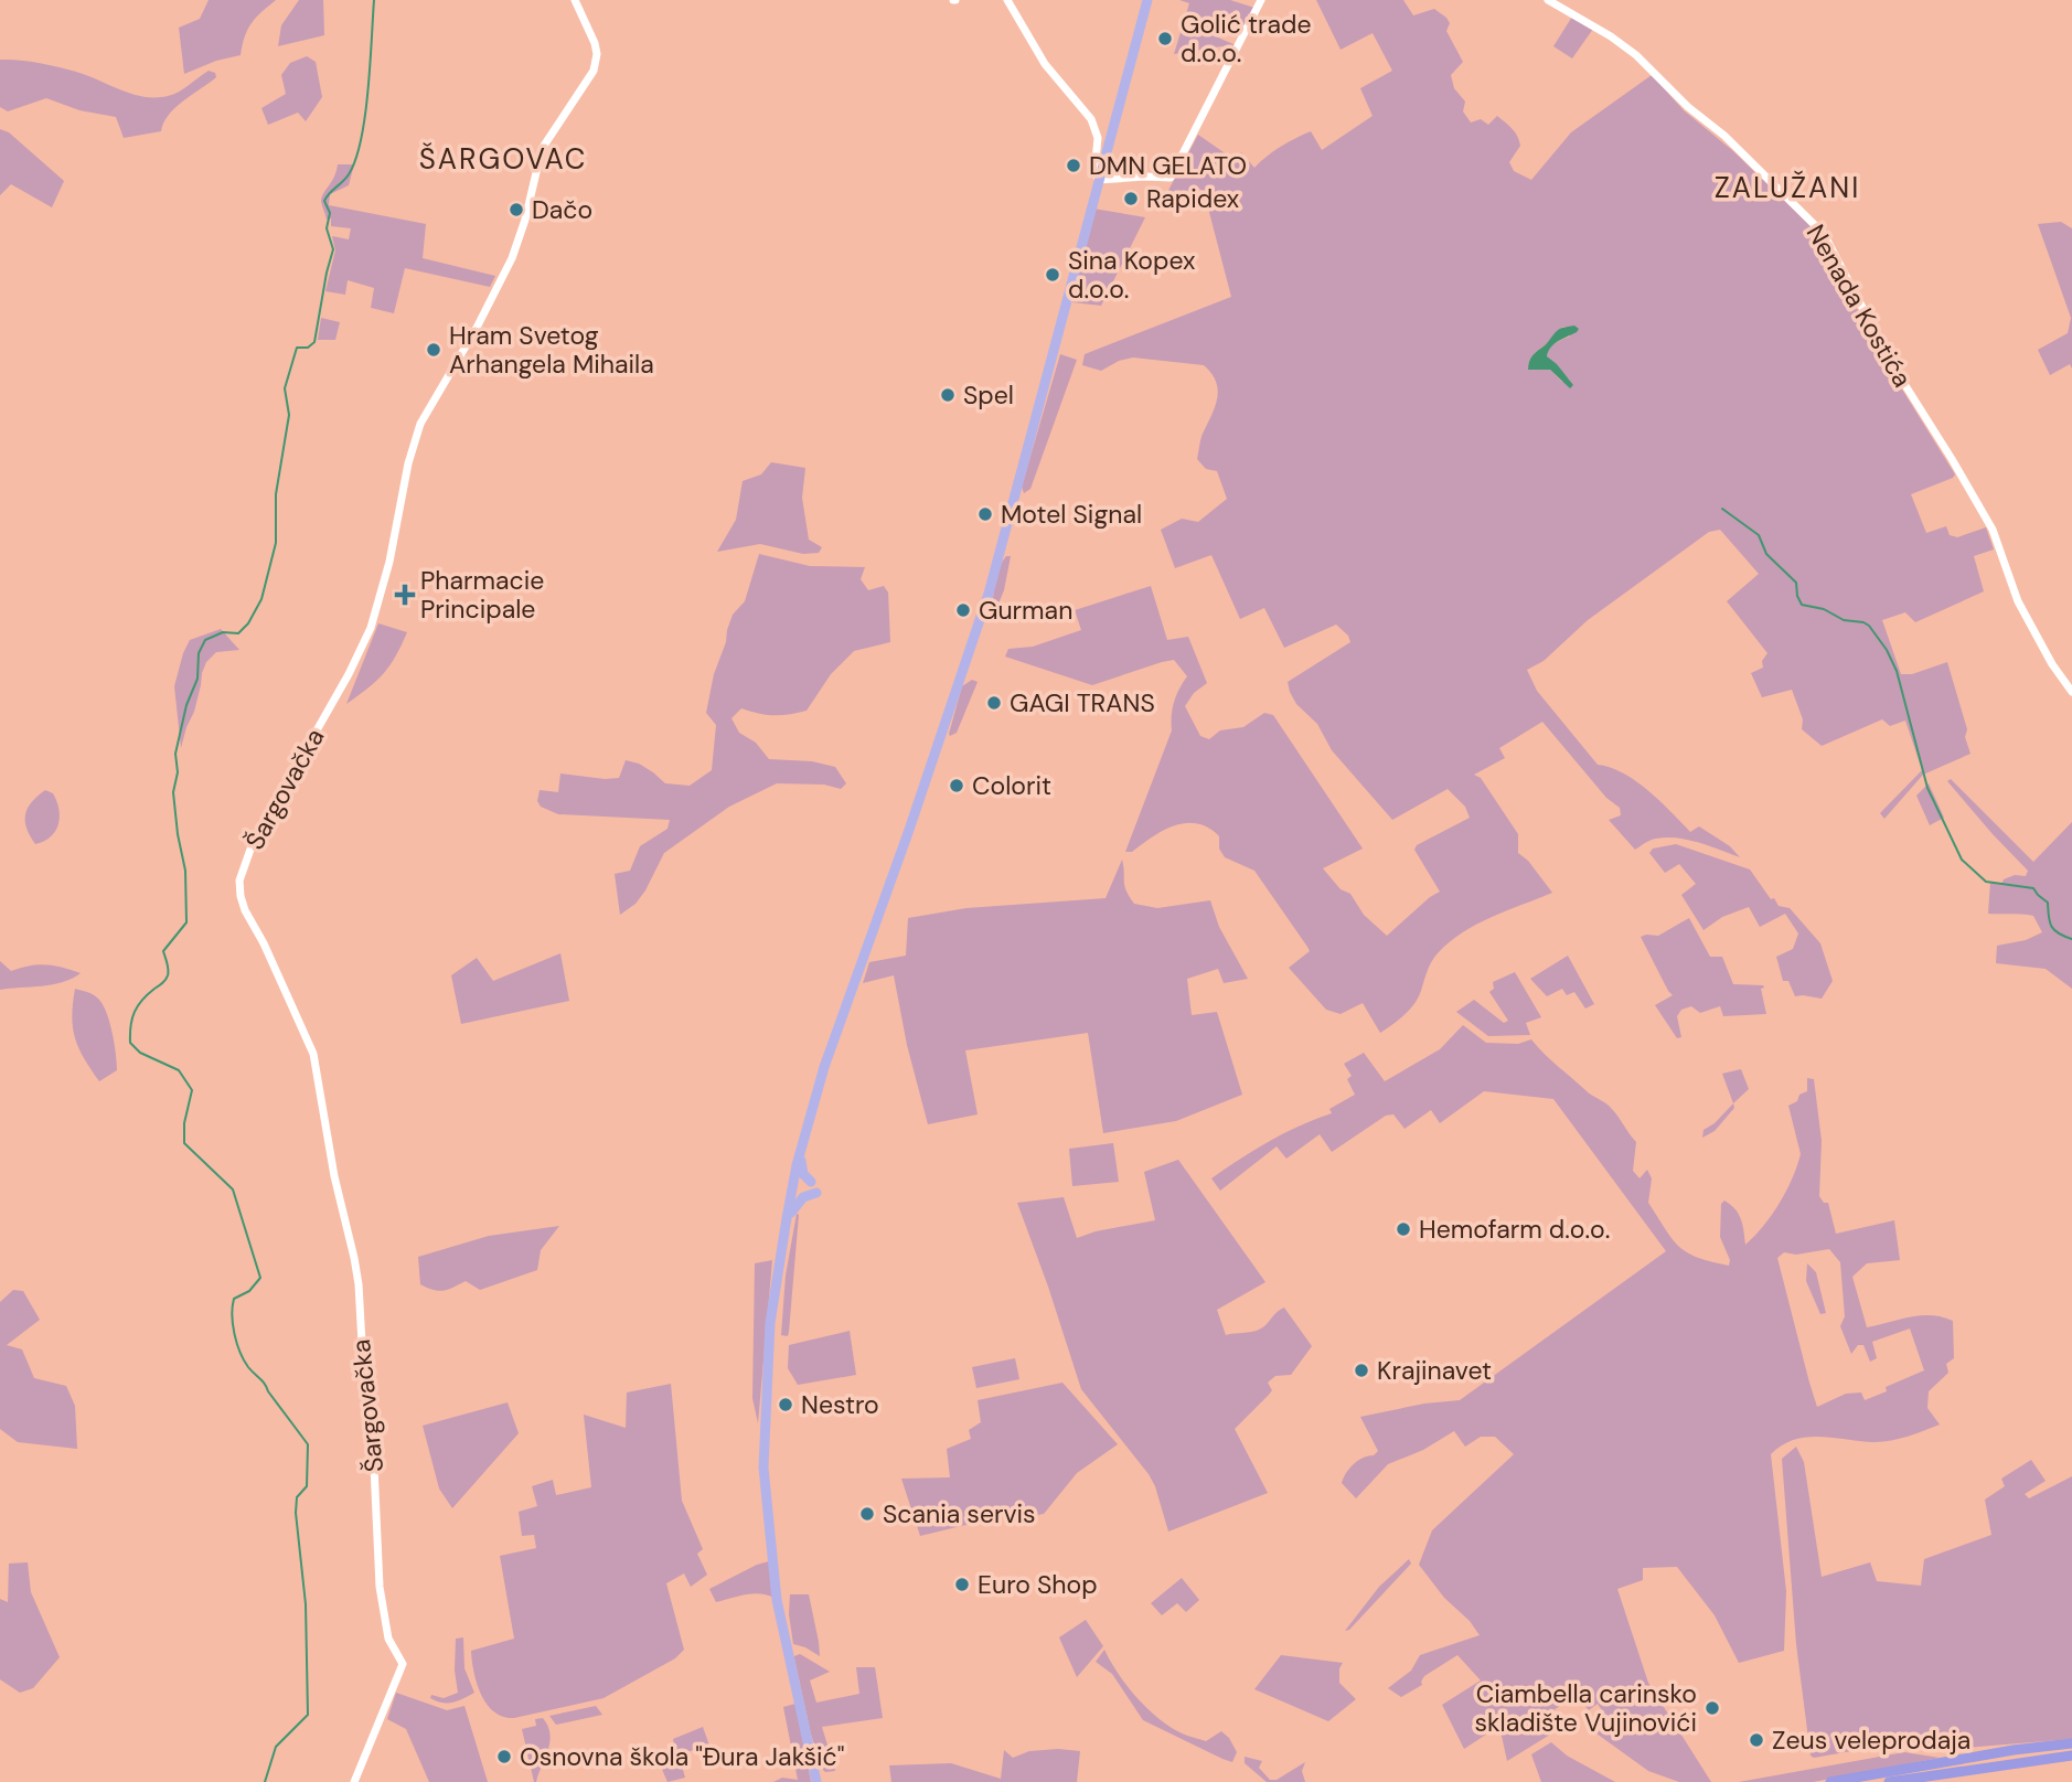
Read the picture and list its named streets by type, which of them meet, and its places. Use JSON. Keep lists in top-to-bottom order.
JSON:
{
  "streets": {
    "street": ["Nenada Kostića", "Šargovačka"]
  },
  "districts": ["ŠARGOVAC", "ZALUŽANI"],
  "places": {
    "other": [
      "Golić trade d.o.o.",
      "DMN GELATO",
      "Rapidex",
      "Dačo",
      "Sina Kopex d.o.o.",
      "Hram Svetog Arhangela Mihaila",
      "Spel",
      "Motel Signal",
      "Gurman",
      "GAGI TRANS",
      "Colorit",
      "Hemofarm d.o.o.",
      "Krajinavet",
      "Nestro",
      "Scania servis",
      "Euro Shop",
      "Ciambella carinsko skladište Vujinovići",
      "Zeus veleprodaja",
      "Osnovna škola \"Đura Jakšić\""
    ],
    "health": ["Pharmacie Principale"]
  }
}
